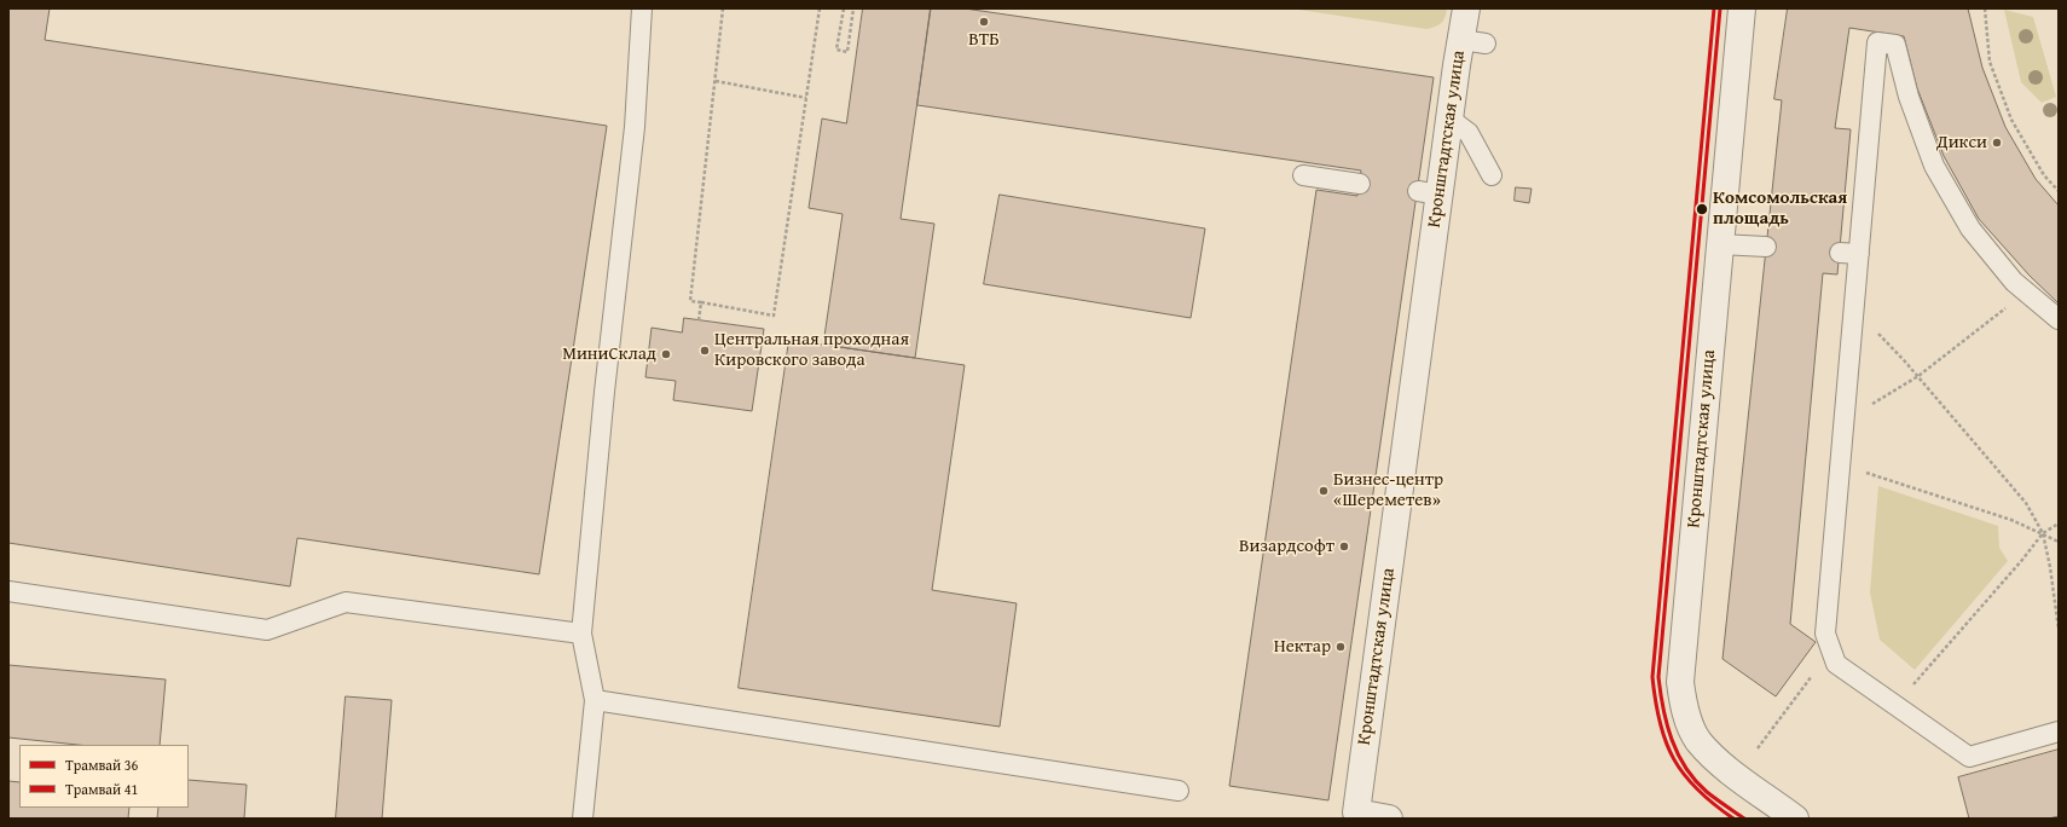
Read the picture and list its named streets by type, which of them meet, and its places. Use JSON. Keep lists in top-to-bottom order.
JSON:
{
  "streets": {
    "street": ["Кронштадтская улица"]
  },
  "places": [
    "ВТБ",
    "Дикси",
    "Комсомольская площадь",
    "Центральная проходная Кировского завода",
    "МиниСклад",
    "Бизнес-центр «Шереметев»",
    "Визардсофт",
    "Нектар"
  ],
  "lines": ["tram line 36", "tram line 41"],
  "legend": ["Трамвай 36", "Трамвай 41"]
}
